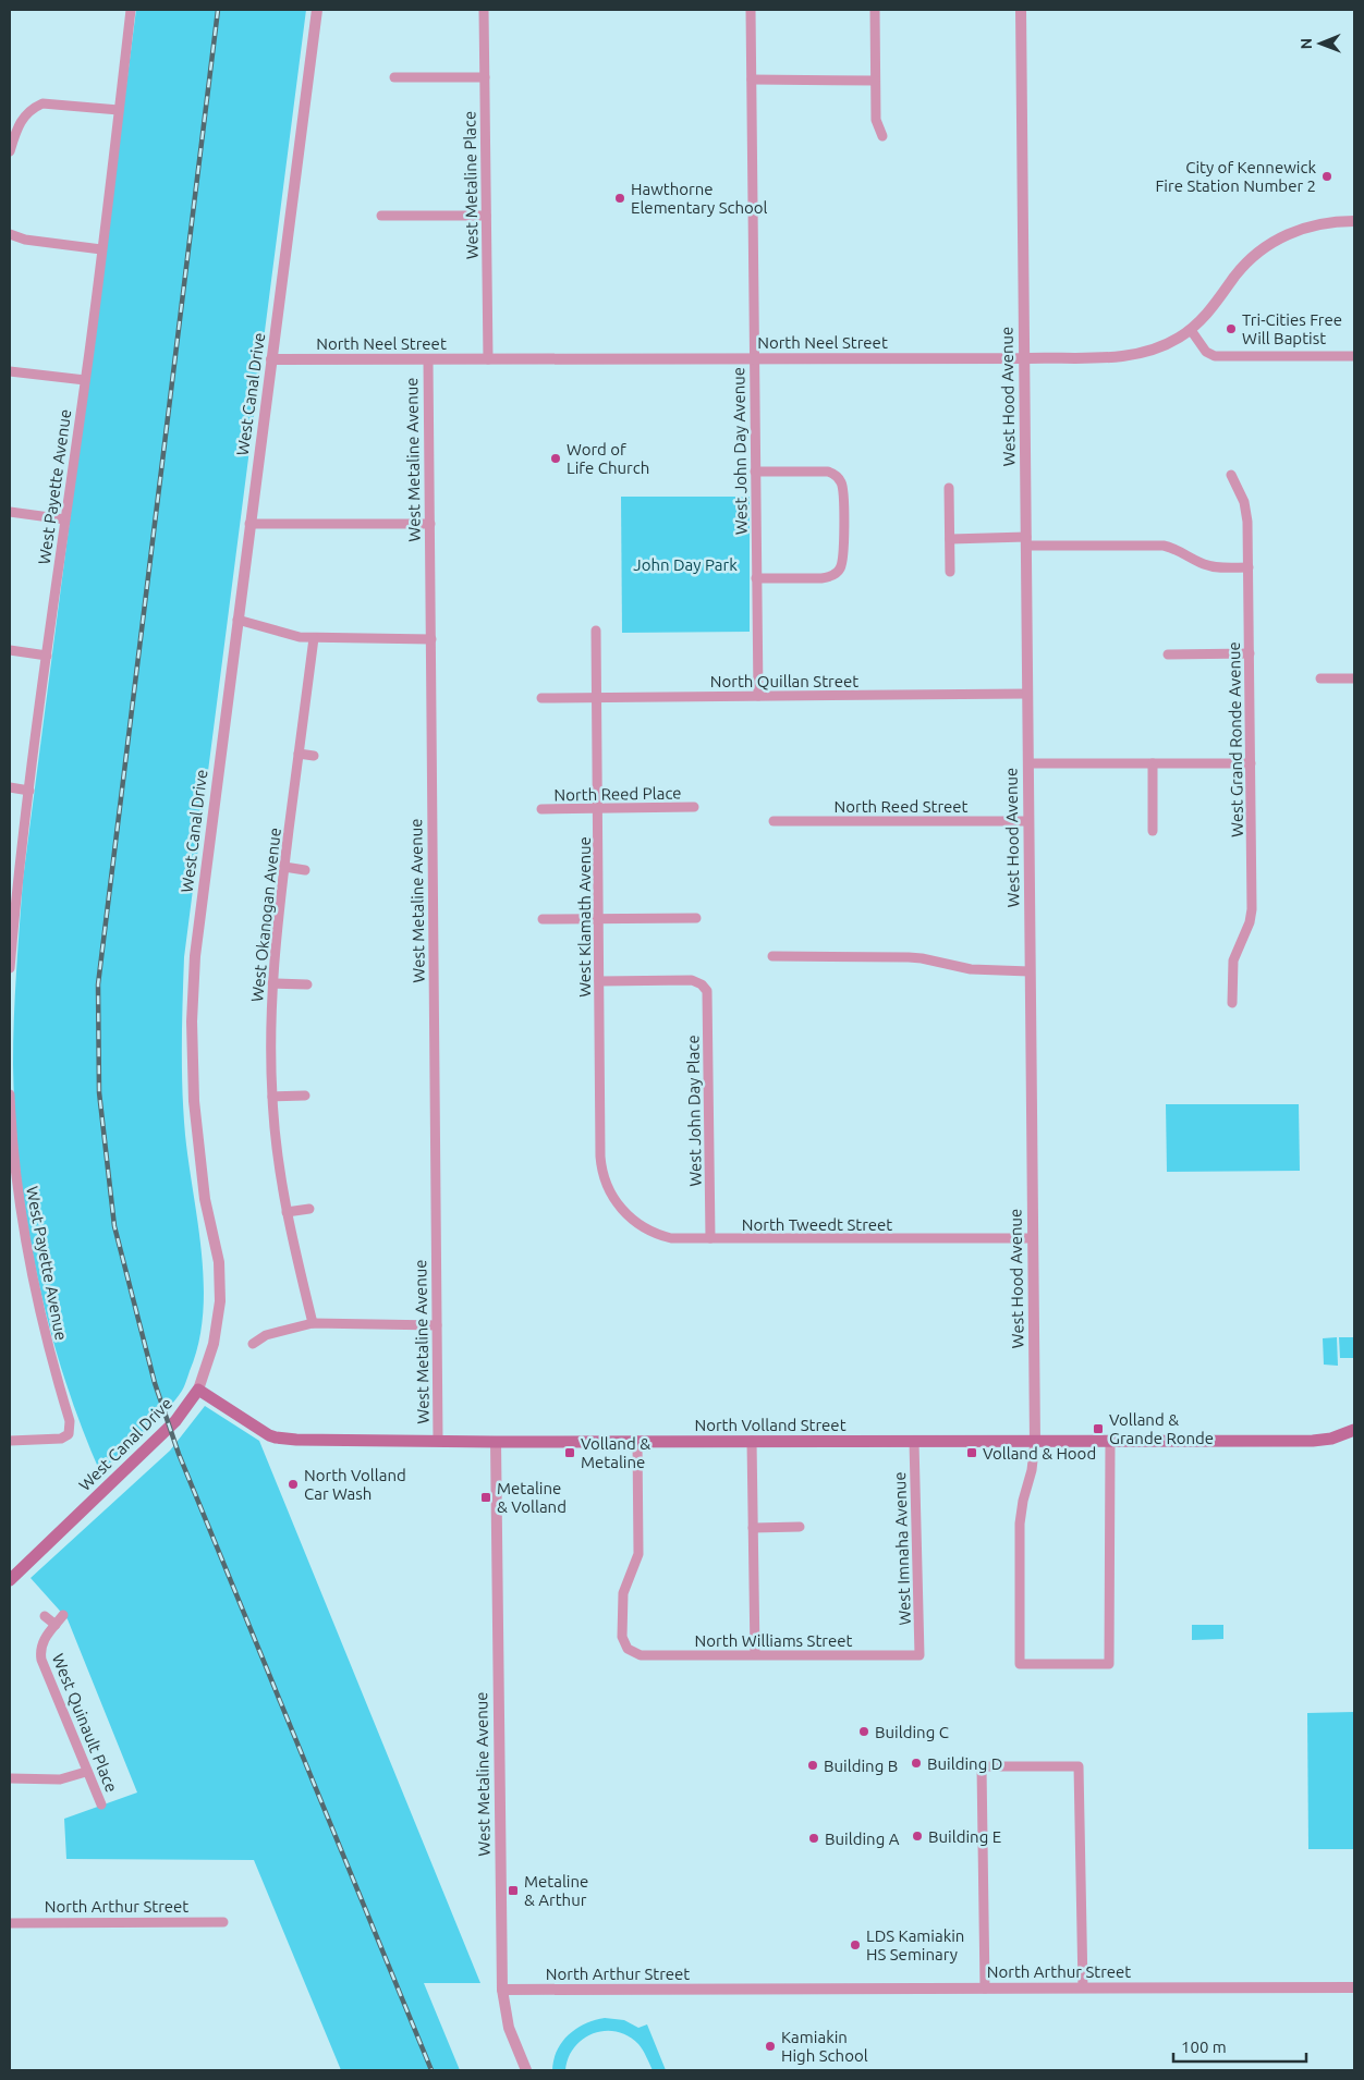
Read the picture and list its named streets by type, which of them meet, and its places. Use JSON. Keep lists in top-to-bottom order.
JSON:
{
  "streets": {
    "main road": ["West Canal Drive", "North Volland Street"],
    "street": [
      "West Metaline Place",
      "North Neel Street",
      "West Hood Avenue",
      "West John Day Avenue",
      "West Metaline Avenue",
      "West Payette Avenue",
      "North Quillan Street",
      "West Grand Ronde Avenue",
      "North Reed Place",
      "North Reed Street",
      "West Okanogan Avenue",
      "West Klamath Avenue",
      "West John Day Place",
      "North Tweedt Street",
      "West Imnaha Avenue",
      "North Williams Street",
      "West Quinault Place",
      "North Arthur Street"
    ]
  },
  "crossings": [
    ["West Metaline Place", "North Neel Street"],
    ["North Neel Street", "West Canal Drive"],
    ["North Neel Street", "West Hood Avenue"],
    ["North Neel Street", "West John Day Avenue"],
    ["North Neel Street", "West Metaline Avenue"],
    ["West Canal Drive", "North Volland Street"],
    ["West Hood Avenue", "North Quillan Street"],
    ["West Hood Avenue", "North Reed Street"],
    ["West Hood Avenue", "North Tweedt Street"],
    ["West Hood Avenue", "North Volland Street"],
    ["West John Day Avenue", "North Quillan Street"],
    ["West Metaline Avenue", "North Volland Street"],
    ["West Metaline Avenue", "North Arthur Street"],
    ["North Quillan Street", "West Klamath Avenue"],
    ["North Reed Place", "West Klamath Avenue"],
    ["West Klamath Avenue", "West John Day Place"],
    ["West Klamath Avenue", "North Tweedt Street"],
    ["West John Day Place", "North Tweedt Street"],
    ["North Volland Street", "West Imnaha Avenue"],
    ["North Volland Street", "North Williams Street"],
    ["West Imnaha Avenue", "North Williams Street"]
  ],
  "parks": ["John Day Park"],
  "places": {
    "other": [
      "City of Kennewick Fire Station Number 2",
      "Hawthorne Elementary School",
      "Tri-Cities Free Will Baptist",
      "Word of Life Church",
      "North Volland Car Wash",
      "Building C",
      "Building D",
      "Building B",
      "Building E",
      "Building A",
      "LDS Kamiakin HS Seminary",
      "Kamiakin High School"
    ],
    "transit": [
      "Volland & Grande Ronde",
      "Volland & Metaline",
      "Volland & Hood",
      "Metaline & Volland",
      "Metaline & Arthur"
    ]
  },
  "scale_bar": "100 m",
  "north": "left"
}
